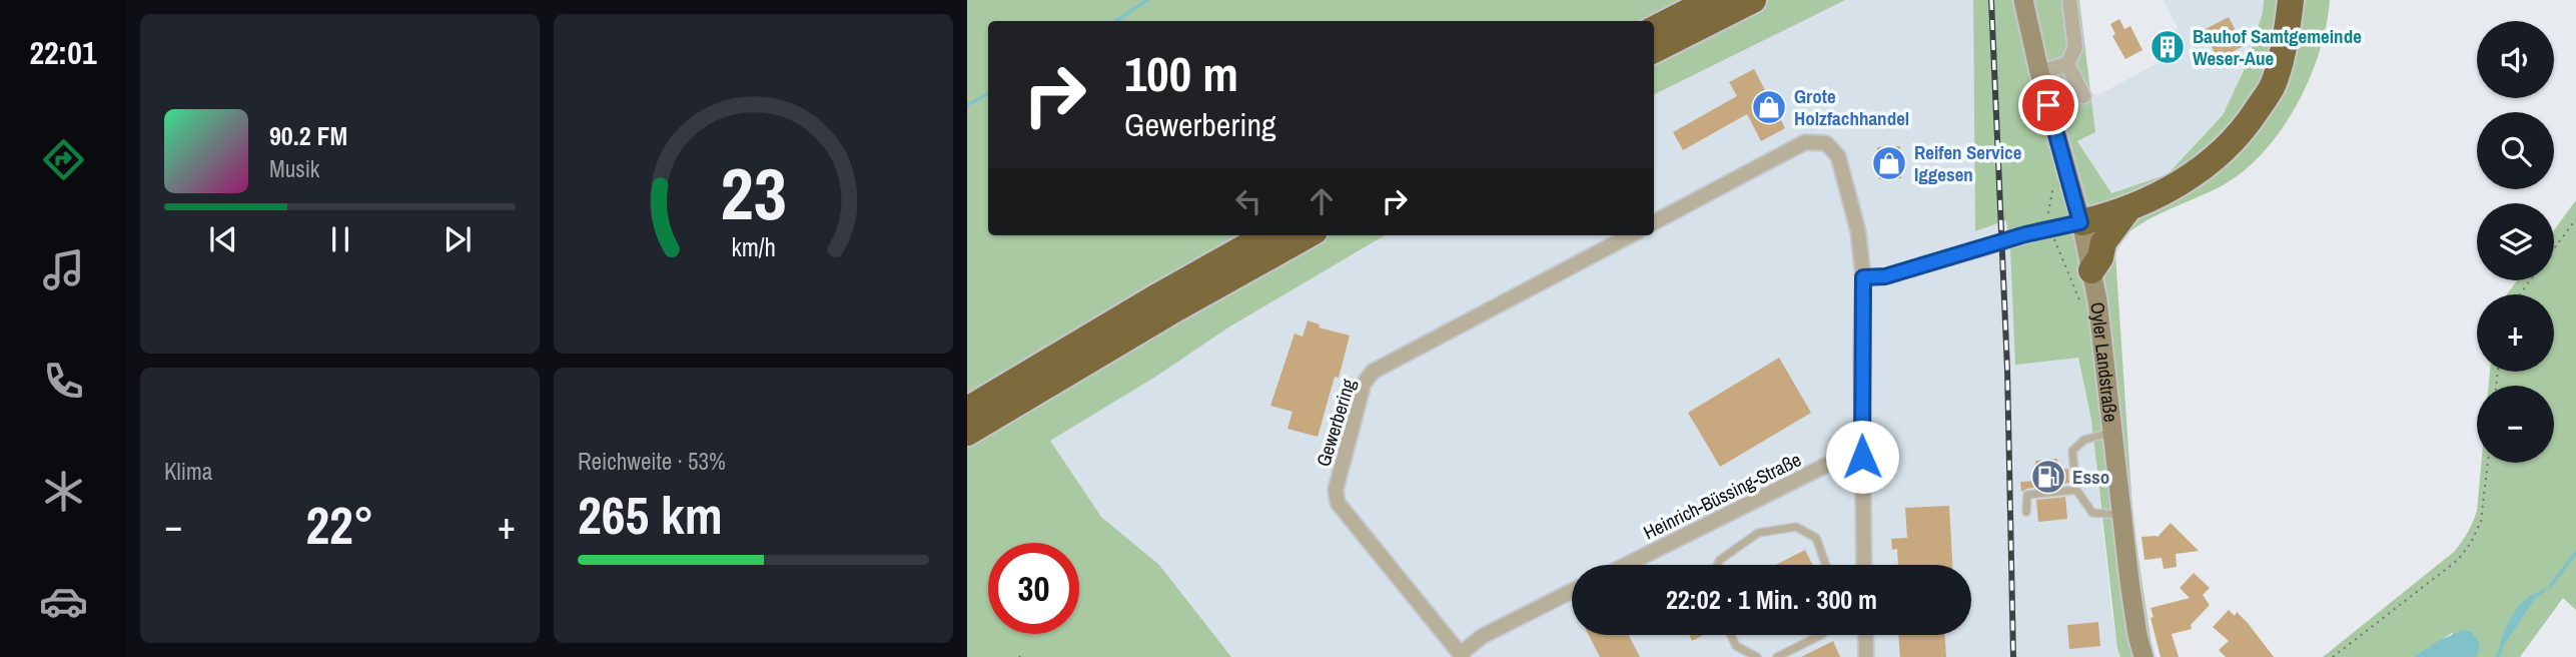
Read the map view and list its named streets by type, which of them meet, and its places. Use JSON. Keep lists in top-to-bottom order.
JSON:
{
  "streets": {
    "main road": ["Oyler Landstraße"],
    "street": ["Gewerbering", "Heinrich-Büssing-Straße"]
  },
  "places": {
    "building": ["Bauhof Samtgemeinde Weser-Aue"],
    "shop": ["Grote Holzfachhandel", "Reifen Service Iggesen"],
    "fuel station": ["Esso"]
  },
  "page": {
    "tabs": "22:01",
    "map_buttons": ["+", "−"],
    "turn": ["100 m", "Gewerbering"],
    "song": ["90.2 FM", "Musik"],
    "tile": [
      "Klima",
      ["Reichweite · 53%", "265 km"]
    ],
    "heat": ["−", "22°", "+"],
    "limit": "30",
    "trip": "22:02 · 1 Min. · 300 m",
    "gauge": ["23", "km/h"]
  }
}
